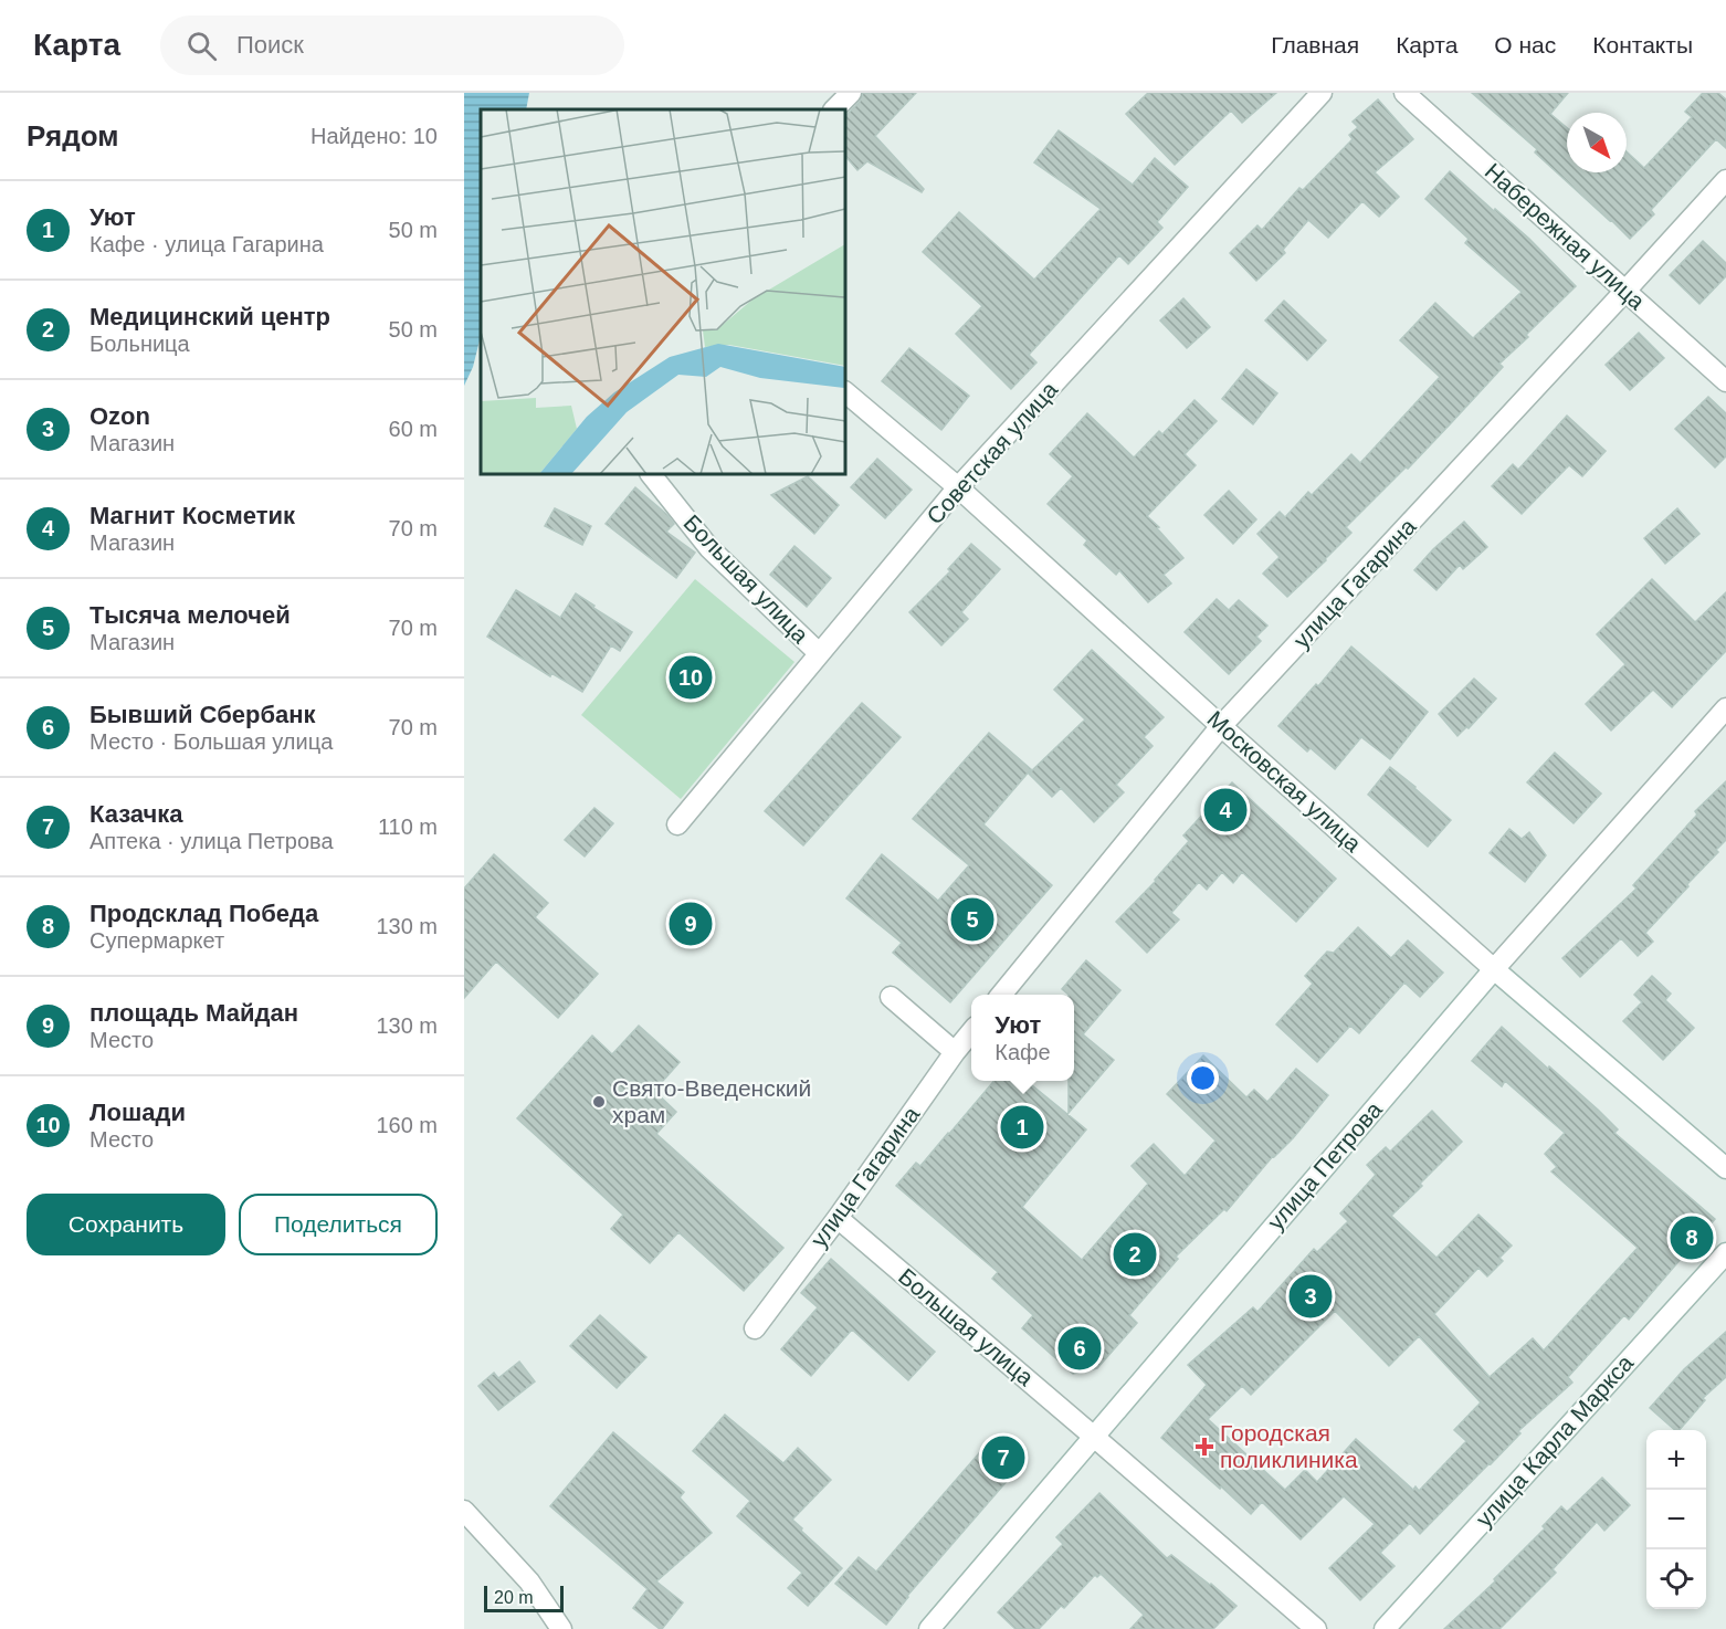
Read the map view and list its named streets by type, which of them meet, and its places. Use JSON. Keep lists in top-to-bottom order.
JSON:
{
  "streets": {
    "street": [
      "Набережная улица",
      "Советская улица",
      "Большая улица",
      "улица Гагарина",
      "Московская улица",
      "улица Петрова",
      "улица Карла Маркса"
    ]
  },
  "crossings": [
    ["Набережная улица", "улица Гагарина"],
    ["Советская улица", "Большая улица"],
    ["Советская улица", "Московская улица"],
    ["Большая улица", "улица Гагарина"],
    ["Большая улица", "улица Петрова"],
    ["улица Гагарина", "Московская улица"],
    ["Московская улица", "улица Петрова"]
  ],
  "places": {
    "other": ["Свято-Введенский храм"],
    "health": ["Городская поликлиника"]
  },
  "scale_bar": "20 m",
  "north": "bottom right",
  "page": {
    "header": "Карта",
    "search": "Поиск",
    "nav": [
      "Главная",
      "Карта",
      "О нас",
      "Контакты"
    ],
    "heading": ["Рядом", "Найдено: 10"],
    "list": [
      {
        "mark": "1",
        "name": "Уют",
        "note": "Кафе · улица Гагарина",
        "value": "50 m"
      },
      {
        "mark": "2",
        "name": "Медицинский центр",
        "note": "Больница",
        "value": "50 m"
      },
      {
        "mark": "3",
        "name": "Ozon",
        "note": "Магазин",
        "value": "60 m"
      },
      {
        "mark": "4",
        "name": "Магнит Косметик",
        "note": "Магазин",
        "value": "70 m"
      },
      {
        "mark": "5",
        "name": "Тысяча мелочей",
        "note": "Магазин",
        "value": "70 m"
      },
      {
        "mark": "6",
        "name": "Бывший Сбербанк",
        "note": "Место · Большая улица",
        "value": "70 m"
      },
      {
        "mark": "7",
        "name": "Казачка",
        "note": "Аптека · улица Петрова",
        "value": "110 m"
      },
      {
        "mark": "8",
        "name": "Продсклад Победа",
        "note": "Супермаркет",
        "value": "130 m"
      },
      {
        "mark": "9",
        "name": "площадь Майдан",
        "note": "Место",
        "value": "130 m"
      },
      {
        "mark": "10",
        "name": "Лошади",
        "note": "Место",
        "value": "160 m"
      }
    ],
    "pins": [
      "10",
      "4",
      "5",
      "9",
      "1",
      "8",
      "2",
      "3",
      "6",
      "7"
    ],
    "popup": ["Уют", "Кафе"],
    "buttons": ["Сохранить", "Поделиться"],
    "map_buttons": ["+", "−"],
    "scale": "20 m"
  }
}
